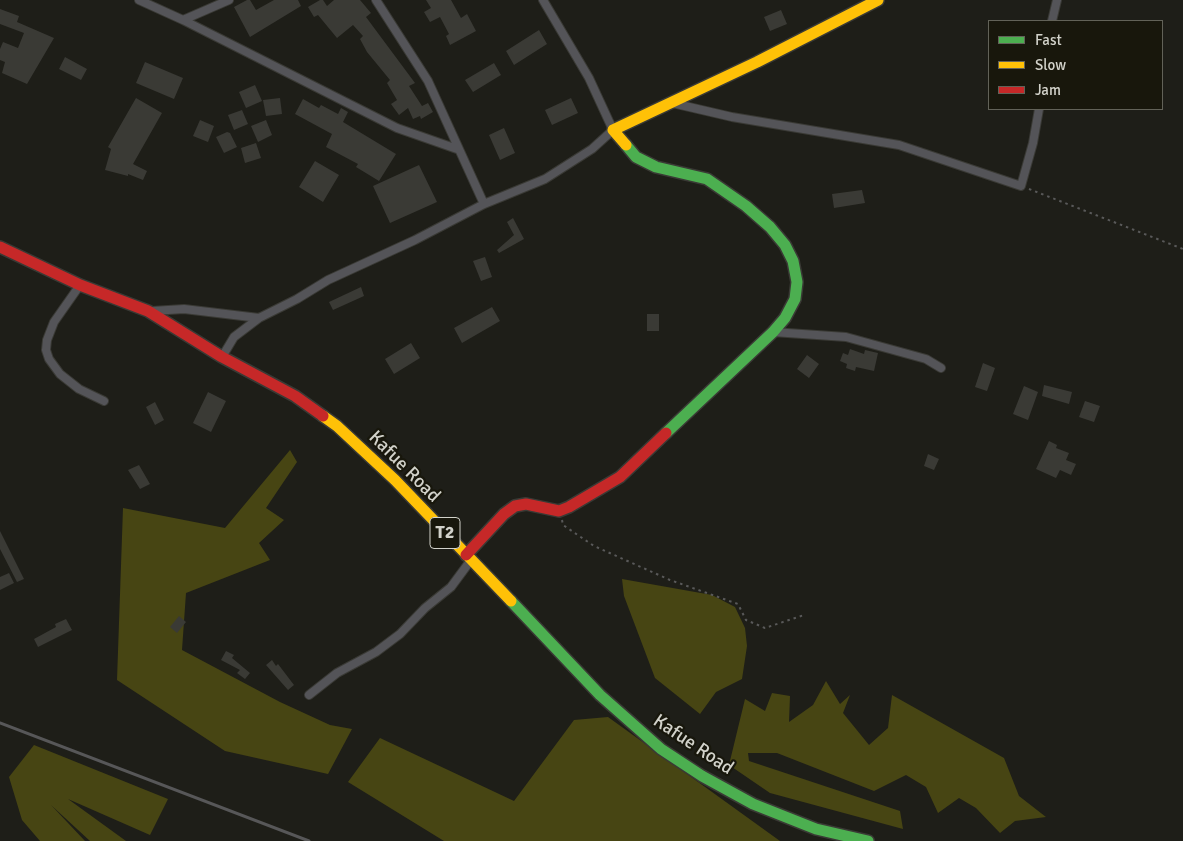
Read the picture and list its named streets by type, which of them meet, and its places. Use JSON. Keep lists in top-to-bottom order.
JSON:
{
  "streets": {
    "main road": ["Kafue Road", "T2"]
  },
  "legend": ["Fast", "Slow", "Jam"]
}
